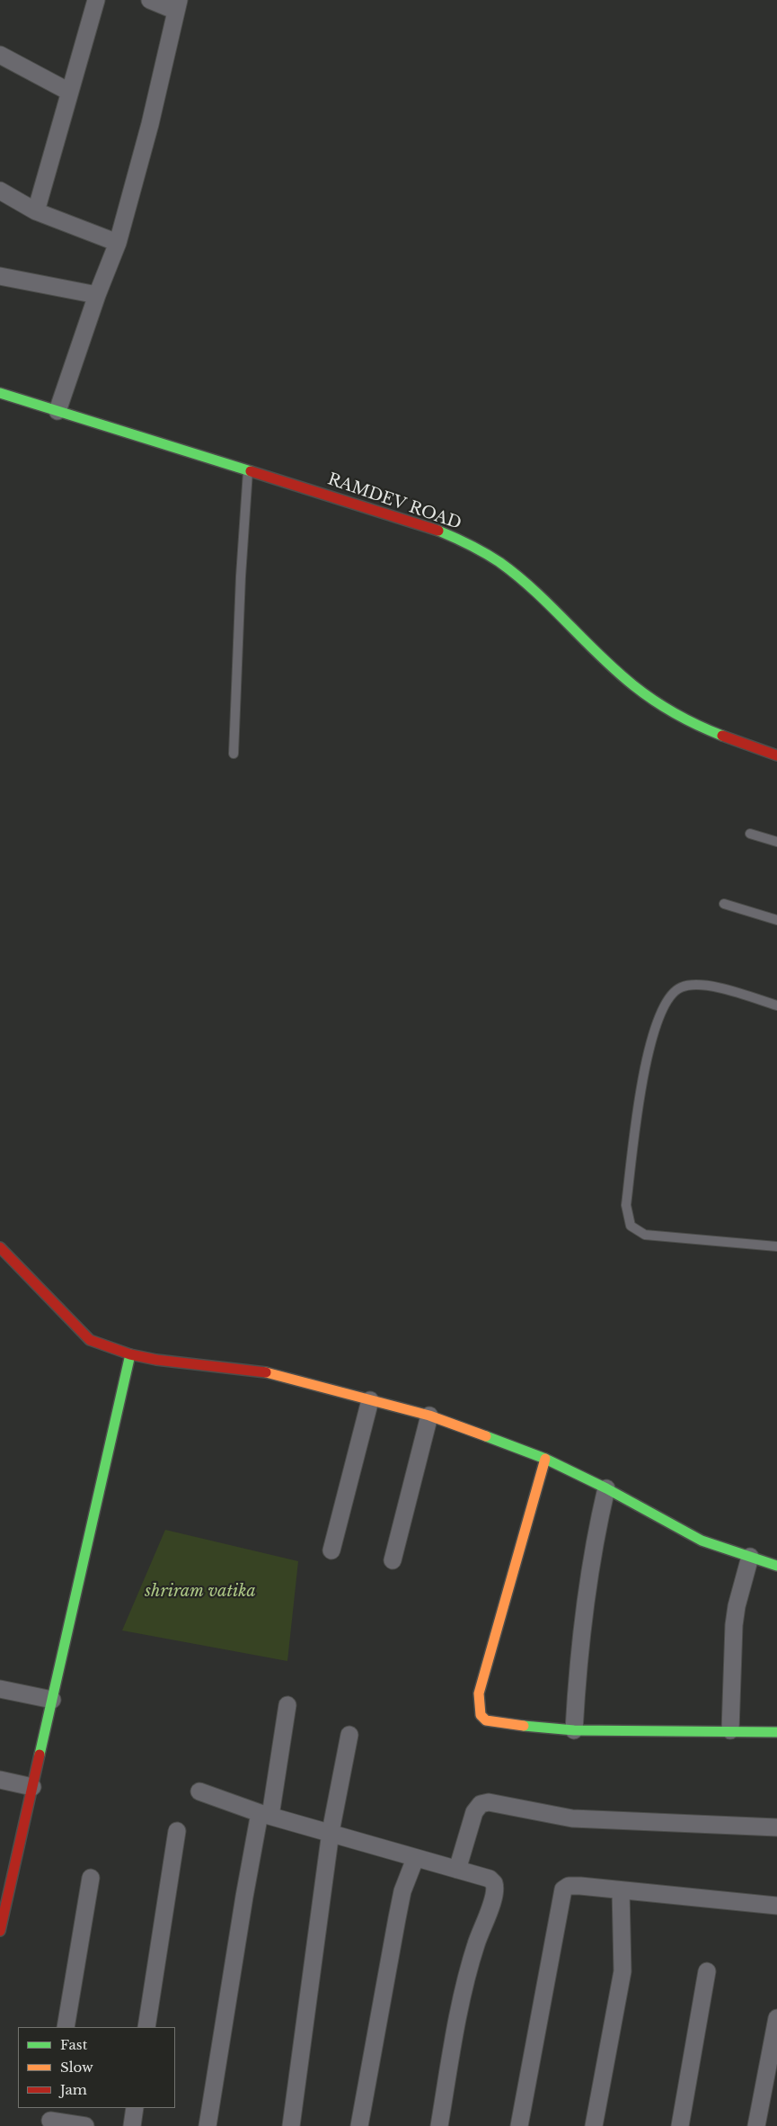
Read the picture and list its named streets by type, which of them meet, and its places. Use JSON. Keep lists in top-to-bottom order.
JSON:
{
  "streets": {
    "street": ["RAMDEV ROAD"]
  },
  "parks": ["shriram vatika"],
  "legend": ["Fast", "Slow", "Jam"]
}
